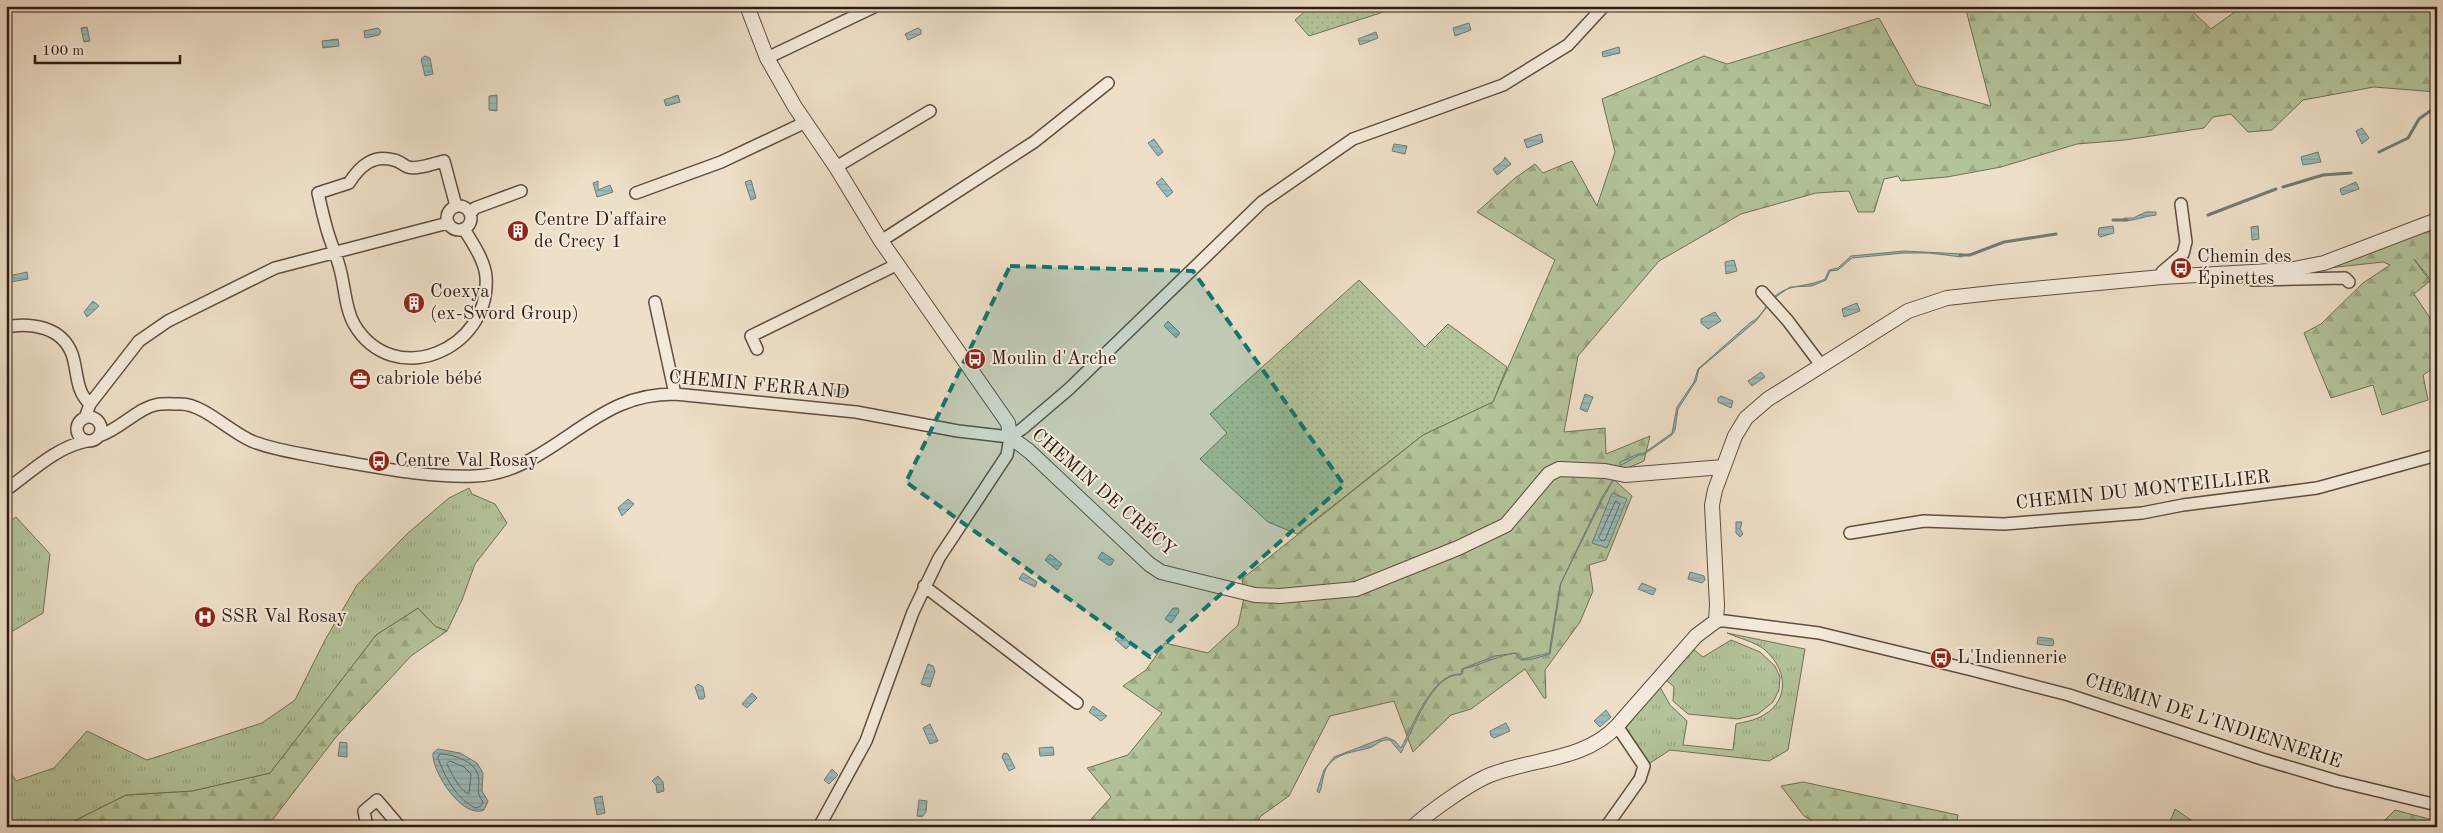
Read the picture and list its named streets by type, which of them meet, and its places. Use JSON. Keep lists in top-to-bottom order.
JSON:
{
  "streets": {
    "street": [
      "CHEMIN FERRAND",
      "CHEMIN DU MONTEILLIER",
      "CHEMIN DE CRÉCY",
      "CHEMIN DE L'INDIENNERIE"
    ]
  },
  "crossings": [
    ["CHEMIN FERRAND", "CHEMIN DE CRÉCY"]
  ],
  "places": {
    "building": ["Centre D'affaire de Crecy 1", "Coexya (ex-Sword Group)"],
    "bus stop": [
      "Chemin des Épinettes",
      "Moulin d'Arche",
      "Centre Val Rosay",
      "L'Indiennerie"
    ],
    "office": ["cabriole bébé"],
    "hospital": ["SSR Val Rosay"]
  },
  "scale_bar": "100 m"
}
